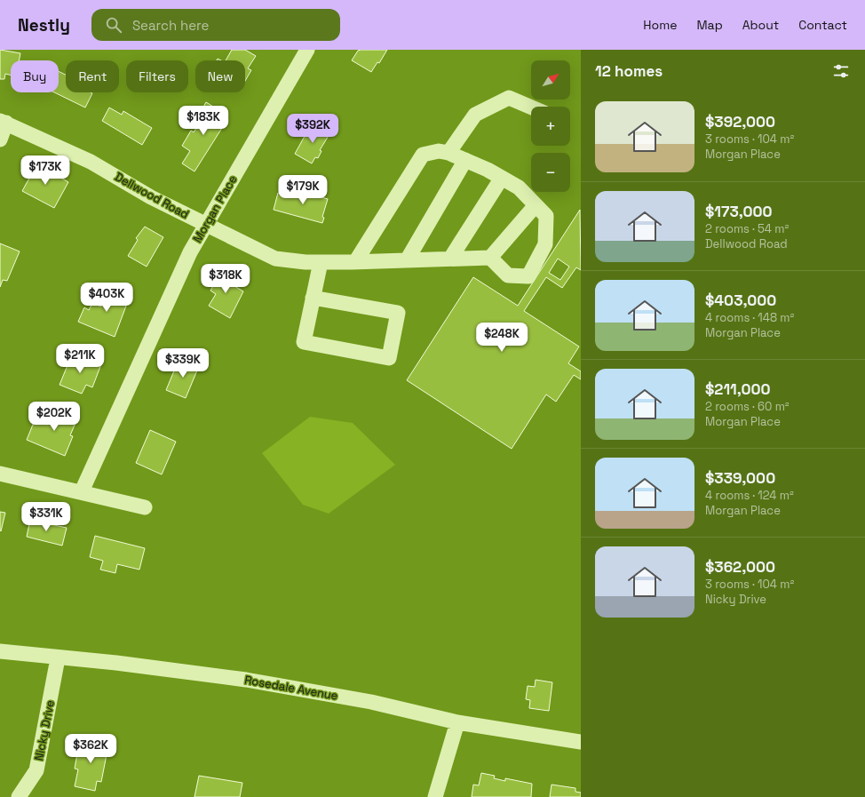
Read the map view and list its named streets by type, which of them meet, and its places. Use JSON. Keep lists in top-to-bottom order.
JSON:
{
  "streets": {
    "street": [
      "Dellwood Road",
      "Morgan Place",
      "Rosedale Avenue",
      "Nicky Drive"
    ]
  },
  "crossings": [
    ["Dellwood Road", "Morgan Place"],
    ["Rosedale Avenue", "Nicky Drive"]
  ],
  "north": "top right",
  "page": {
    "header": "Nestly",
    "search": "Search here",
    "nav": [
      "Home",
      "Map",
      "About",
      "Contact"
    ],
    "heading": "12 homes",
    "map_buttons": ["+", "−"],
    "chip": [
      "Buy",
      "Rent",
      "Filters",
      "New"
    ],
    "list": [
      {
        "name": "$392,000",
        "note": "3 rooms · 104 m² · Morgan Place"
      },
      {
        "name": "$173,000",
        "note": "2 rooms · 54 m² · Dellwood Road"
      },
      {
        "name": "$403,000",
        "note": "4 rooms · 148 m² · Morgan Place"
      },
      {
        "name": "$211,000",
        "note": "2 rooms · 60 m² · Morgan Place"
      },
      {
        "name": "$339,000",
        "note": "4 rooms · 124 m² · Morgan Place"
      },
      {
        "name": "$362,000",
        "note": "3 rooms · 104 m² · Nicky Drive"
      }
    ],
    "price": [
      "$183K",
      "$392K",
      "$173K",
      "$179K",
      "$318K",
      "$403K",
      "$248K",
      "$211K",
      "$339K",
      "$202K",
      "$331K",
      "$362K"
    ]
  }
}
